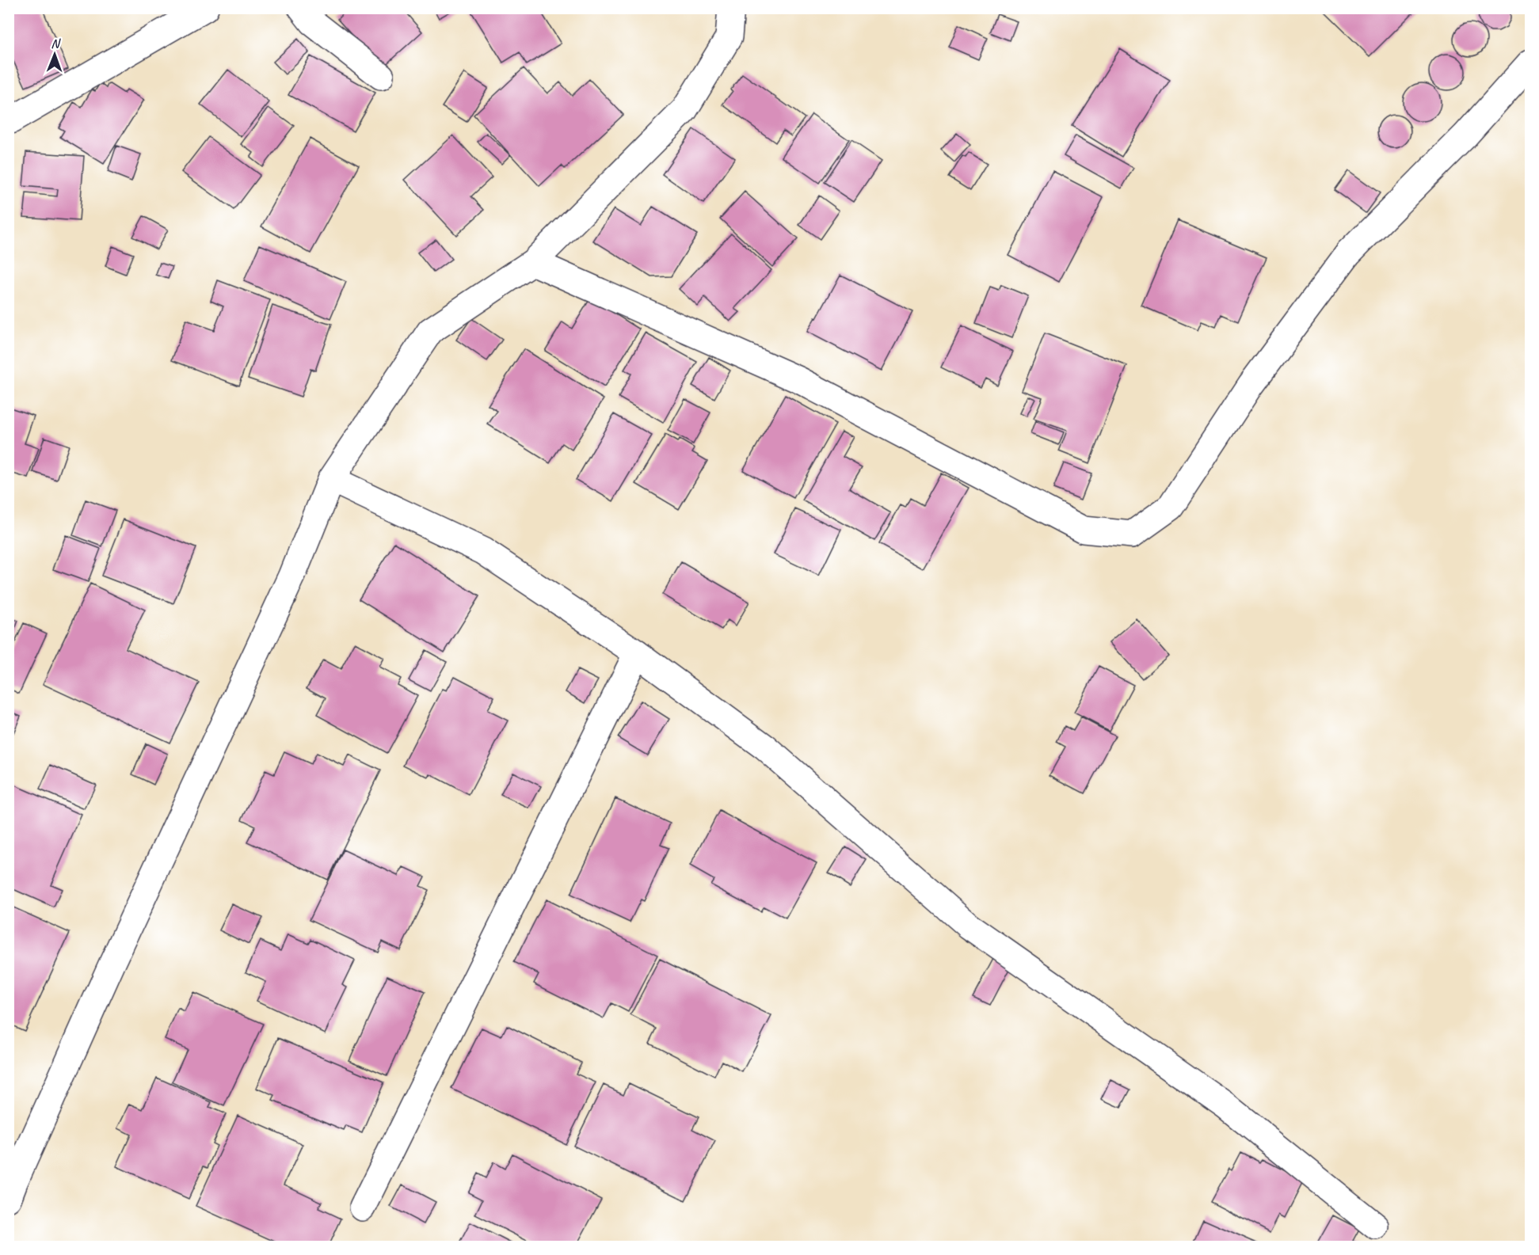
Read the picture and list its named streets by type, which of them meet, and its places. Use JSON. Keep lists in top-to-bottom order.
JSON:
{
  "north": "top"
}
